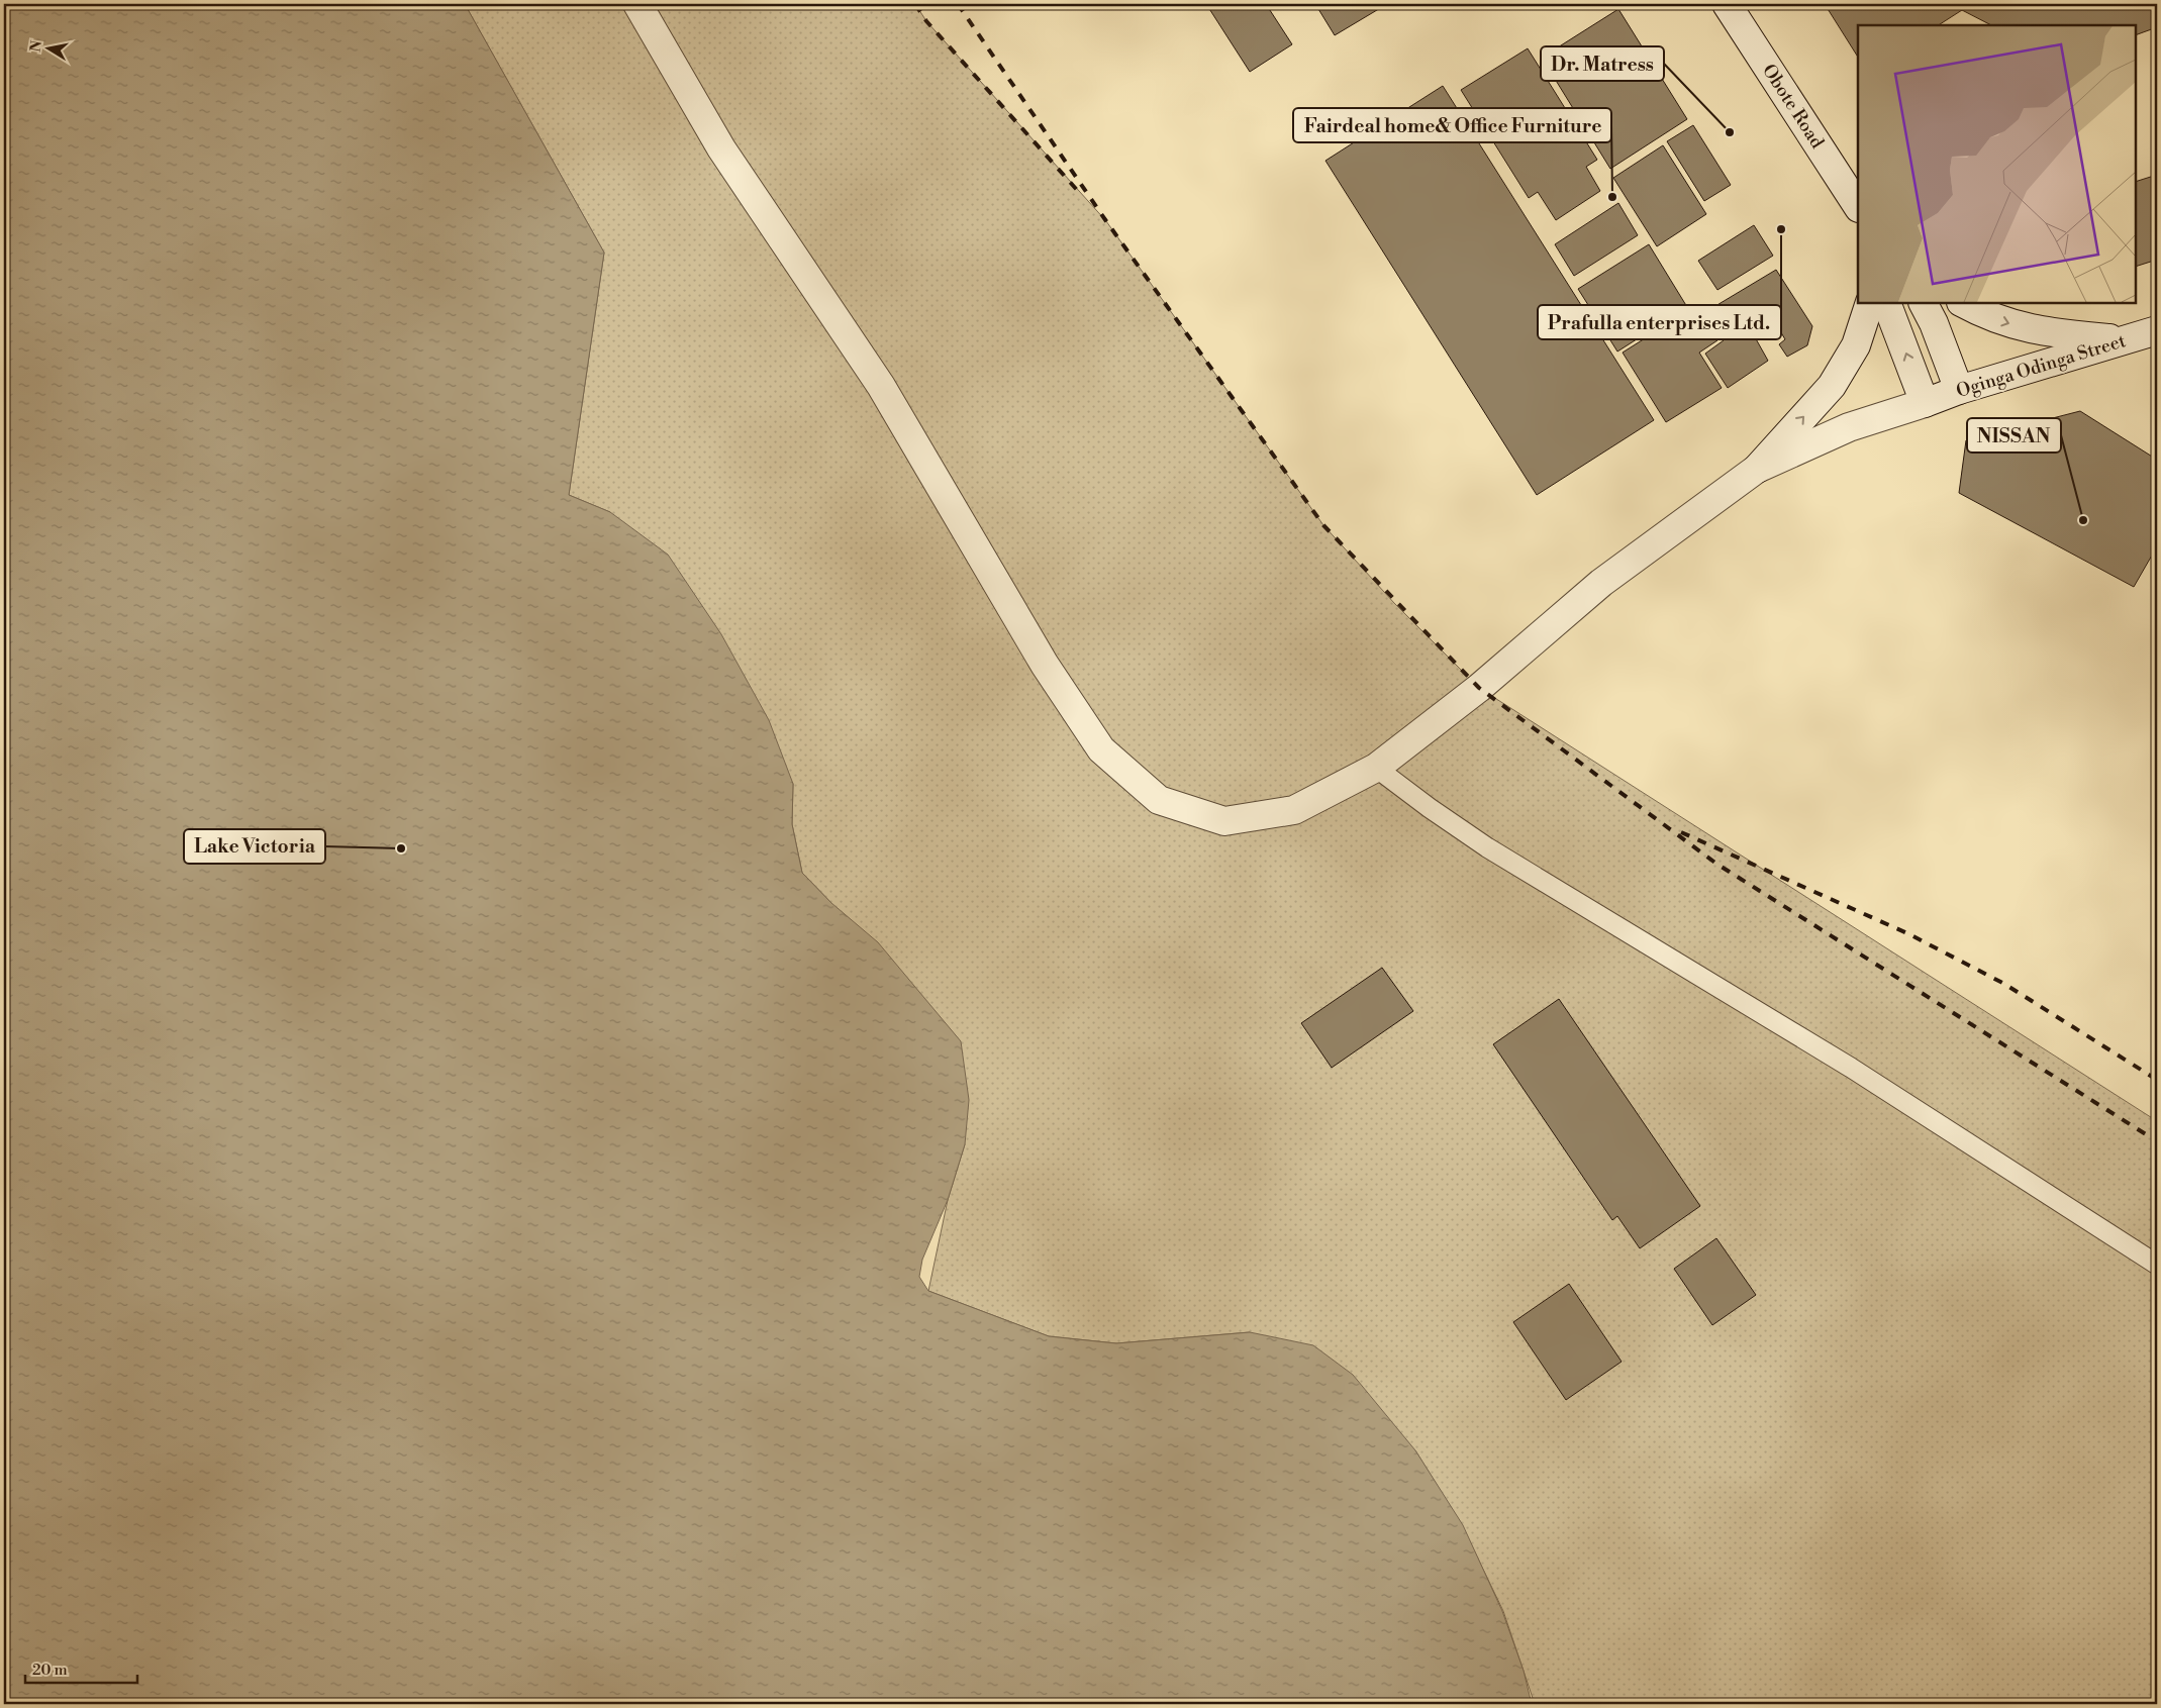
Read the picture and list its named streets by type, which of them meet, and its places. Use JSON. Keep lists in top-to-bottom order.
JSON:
{
  "streets": {
    "street": ["Obote Road", "Oginga Odinga Street"]
  },
  "places": [
    "Dr. Matress",
    "Fairdeal home& Office Furniture",
    "Prafulla enterprises Ltd.",
    "NISSAN",
    "Lake Victoria"
  ],
  "scale_bar": "20 m",
  "north": "left"
}
